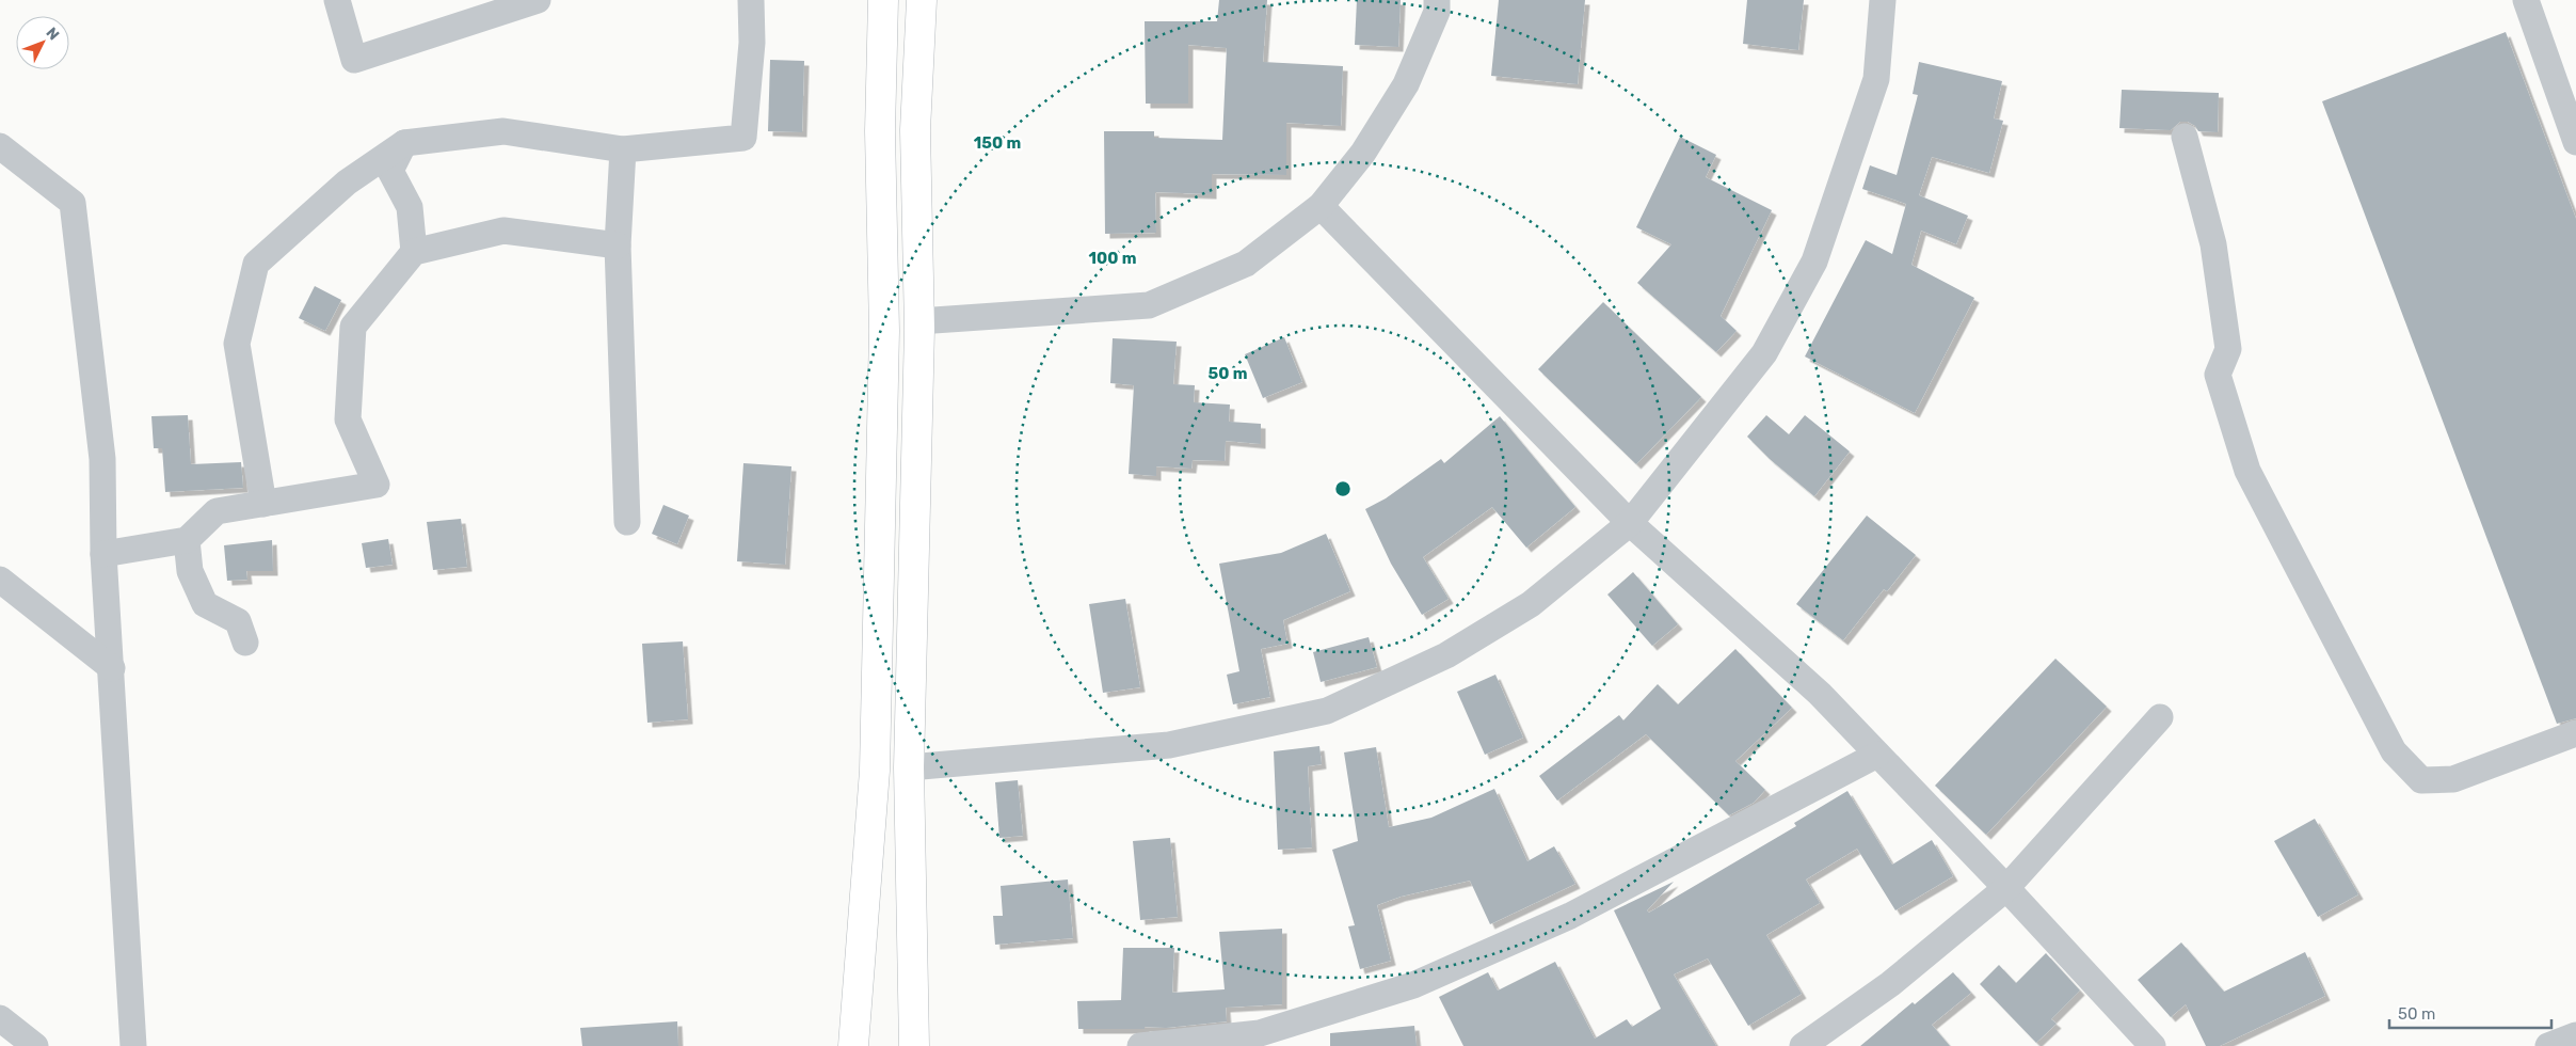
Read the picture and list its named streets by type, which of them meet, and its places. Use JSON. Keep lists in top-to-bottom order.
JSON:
{
  "scale_bar": "50 m",
  "north": "top right",
  "rings": ["150 m", "100 m", "50 m"]
}
